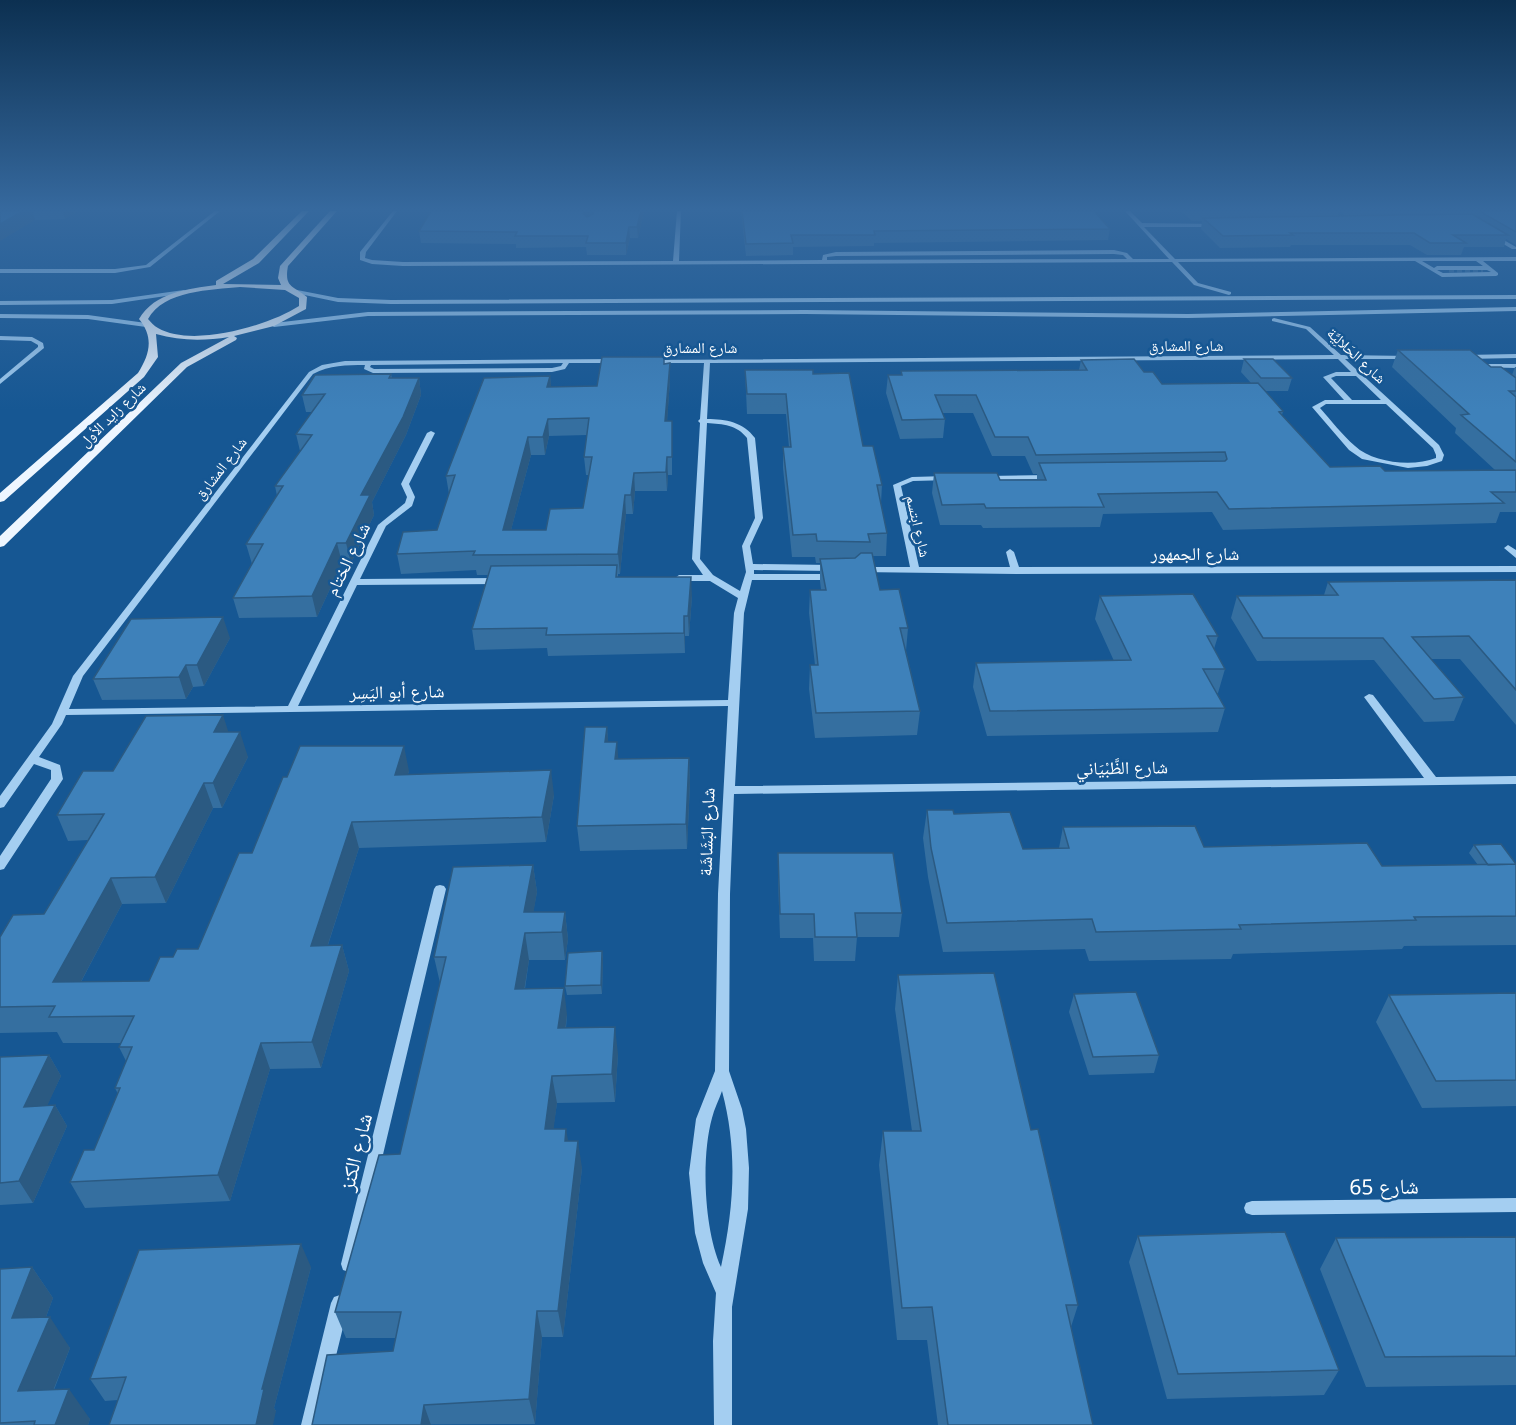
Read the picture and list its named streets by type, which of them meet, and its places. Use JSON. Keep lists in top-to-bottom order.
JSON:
{
  "streets": {
    "main road": ["شارع زايد الأول"],
    "street": [
      "شارع المشارق",
      "شارع الحَلالِيَّة",
      "شارع ابتسم",
      "شارع الجمهور",
      "شارع الختام",
      "شارع أبو اليَسِر",
      "شارع الظَّبْيَاني",
      "شارع البَشَاشَة",
      "شارع الكنز",
      "شارع 65"
    ]
  },
  "crossings": [
    ["شارع المشارق", "شارع الحَلالِيَّة"],
    ["شارع المشارق", "شارع أبو اليَسِر"],
    ["شارع ابتسم", "شارع الجمهور"],
    ["شارع الختام", "شارع أبو اليَسِر"],
    ["شارع أبو اليَسِر", "شارع البَشَاشَة"],
    ["شارع الظَّبْيَاني", "شارع البَشَاشَة"]
  ]
}
